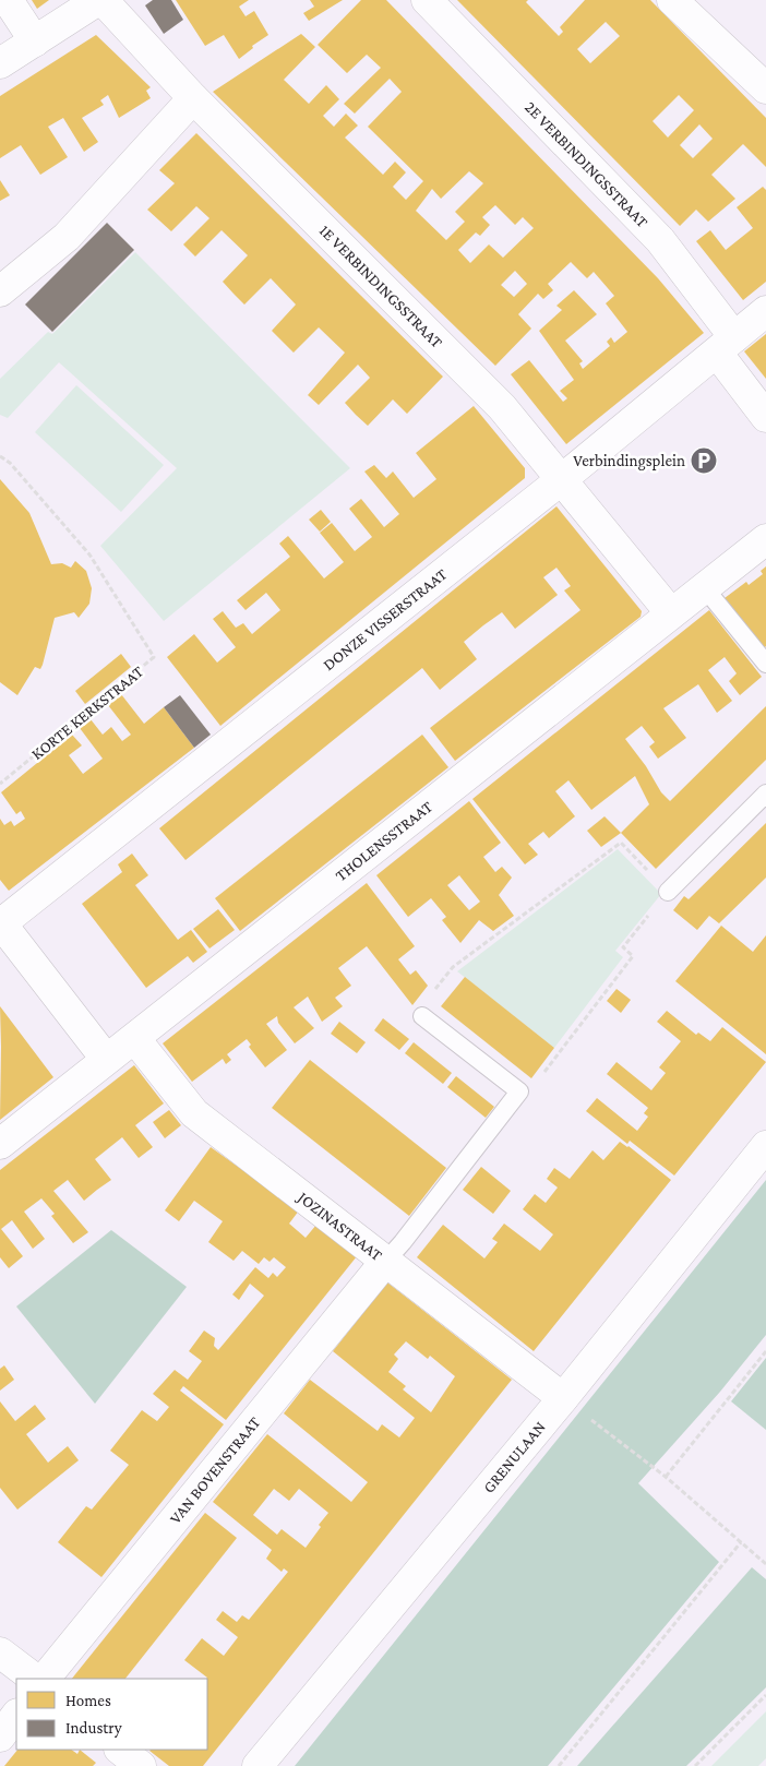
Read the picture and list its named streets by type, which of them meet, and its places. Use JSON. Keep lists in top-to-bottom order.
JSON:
{
  "streets": {
    "street": [
      "2E VERBINDINGSSTRAAT",
      "1E VERBINDINGSSTRAAT",
      "DONZE VISSERSTRAAT",
      "THOLENSSTRAAT",
      "JOZINASTRAAT",
      "GRENULAAN",
      "VAN BOVENSTRAAT"
    ],
    "path": ["KORTE KERKSTRAAT"]
  },
  "crossings": [
    ["2E VERBINDINGSSTRAAT", "DONZE VISSERSTRAAT"],
    ["1E VERBINDINGSSTRAAT", "DONZE VISSERSTRAAT"],
    ["THOLENSSTRAAT", "JOZINASTRAAT"],
    ["JOZINASTRAAT", "GRENULAAN"],
    ["JOZINASTRAAT", "VAN BOVENSTRAAT"]
  ],
  "places": {
    "parking": ["Verbindingsplein"]
  },
  "legend": ["Homes", "Industry"]
}
